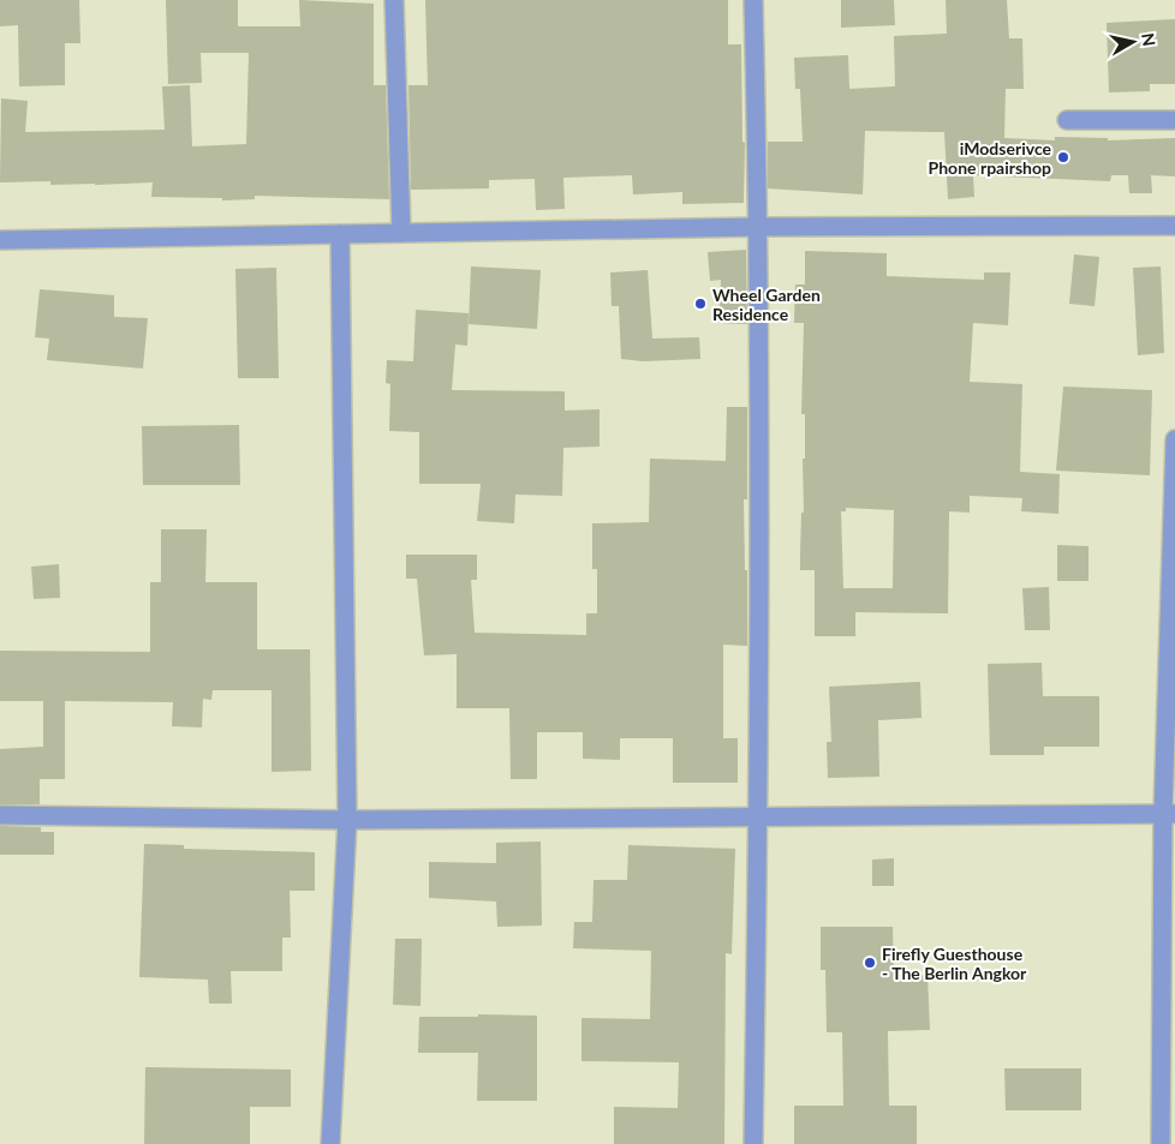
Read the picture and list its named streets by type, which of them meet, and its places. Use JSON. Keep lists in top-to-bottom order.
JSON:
{
  "places": ["iModserivce Phone rpairshop", "Wheel Garden Residence", "Firefly Guesthouse - The Berlin Angkor"],
  "north": "right"
}
